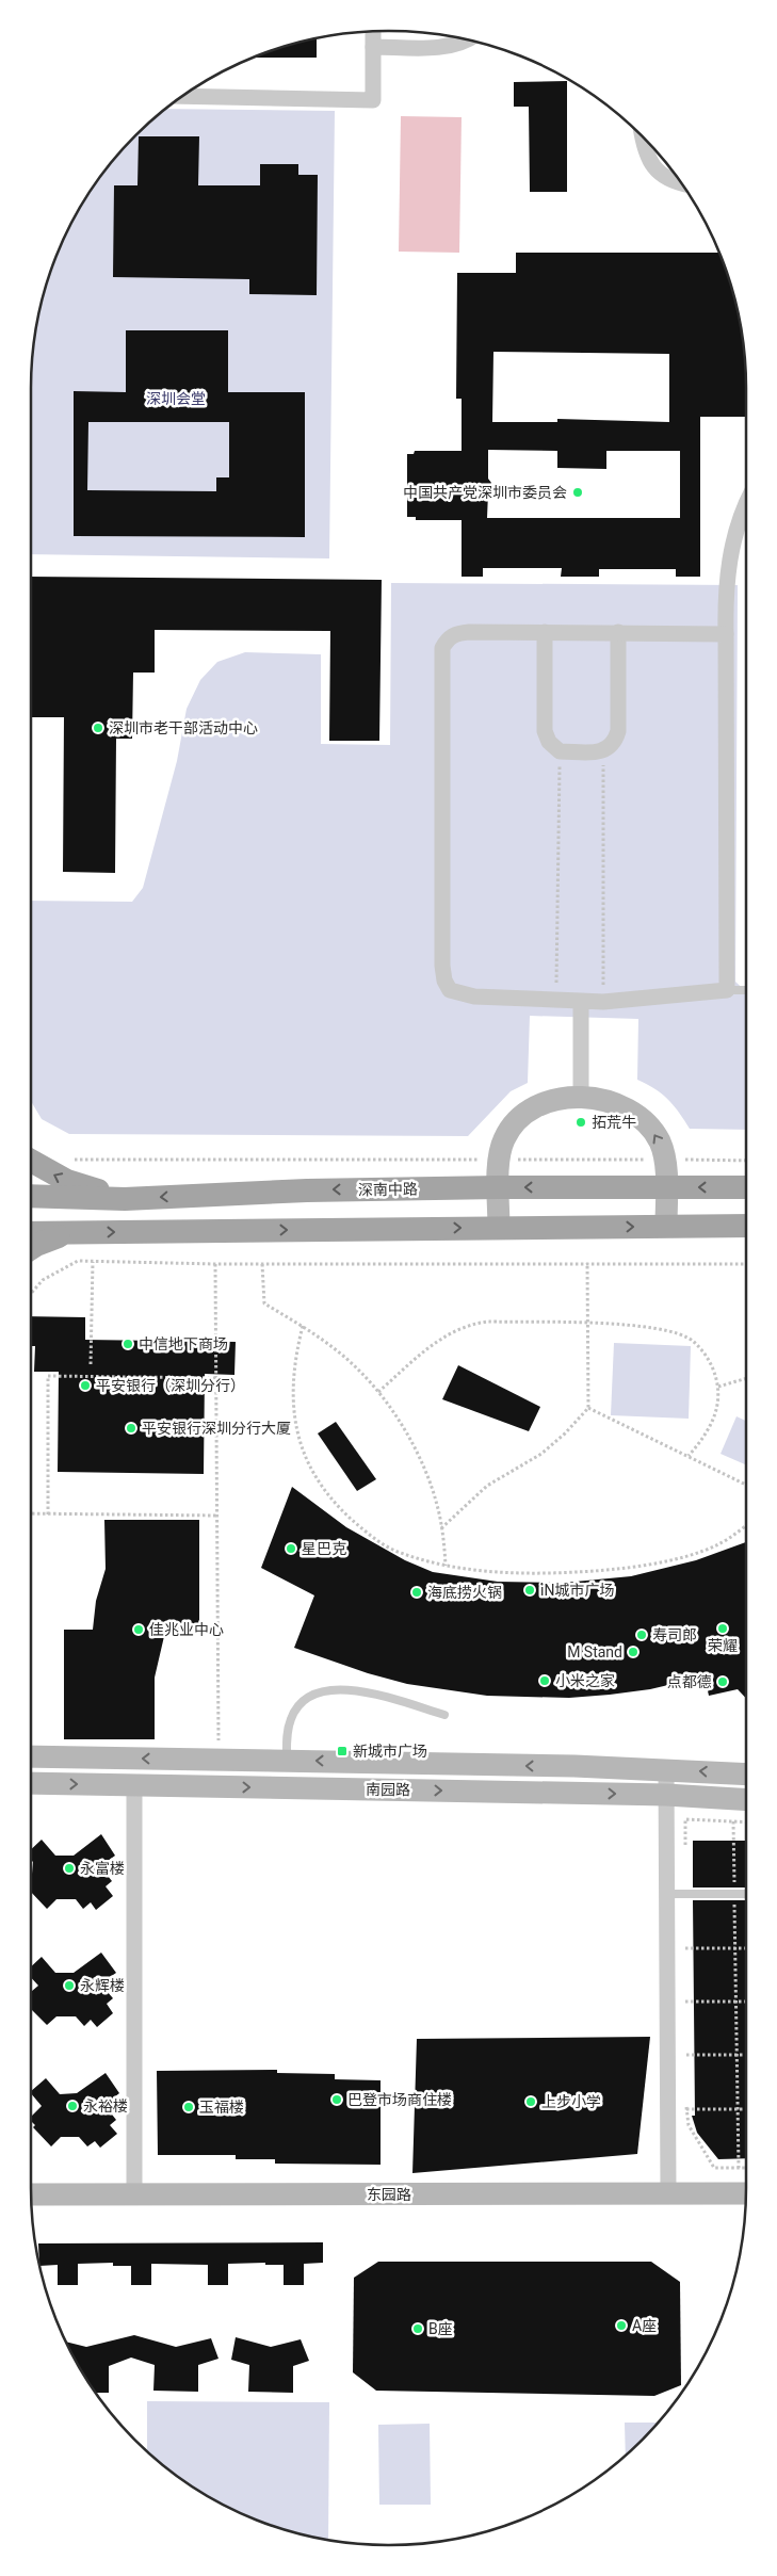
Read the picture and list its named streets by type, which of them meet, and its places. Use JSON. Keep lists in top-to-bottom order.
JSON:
{
  "streets": {
    "main road": ["深南中路"],
    "street": ["南园路", "东园路"]
  },
  "parks": ["深圳会堂"],
  "places": {
    "other": [
      "中国共产党深圳市委员会",
      "深圳市老干部活动中心",
      "拓荒牛",
      "中信地下商场",
      "平安银行（深圳分行）",
      "平安银行深圳分行大厦",
      "星巴克",
      "iN城市广场",
      "海底捞火锅",
      "荣耀",
      "佳兆业中心",
      "寿司郎",
      "M Stand",
      "小米之家",
      "点都德",
      "永富楼",
      "永辉楼",
      "巴登市场商住楼",
      "上步小学",
      "永裕楼",
      "玉福楼",
      "A座",
      "B座"
    ],
    "transit": ["新城市广场"]
  }
}
